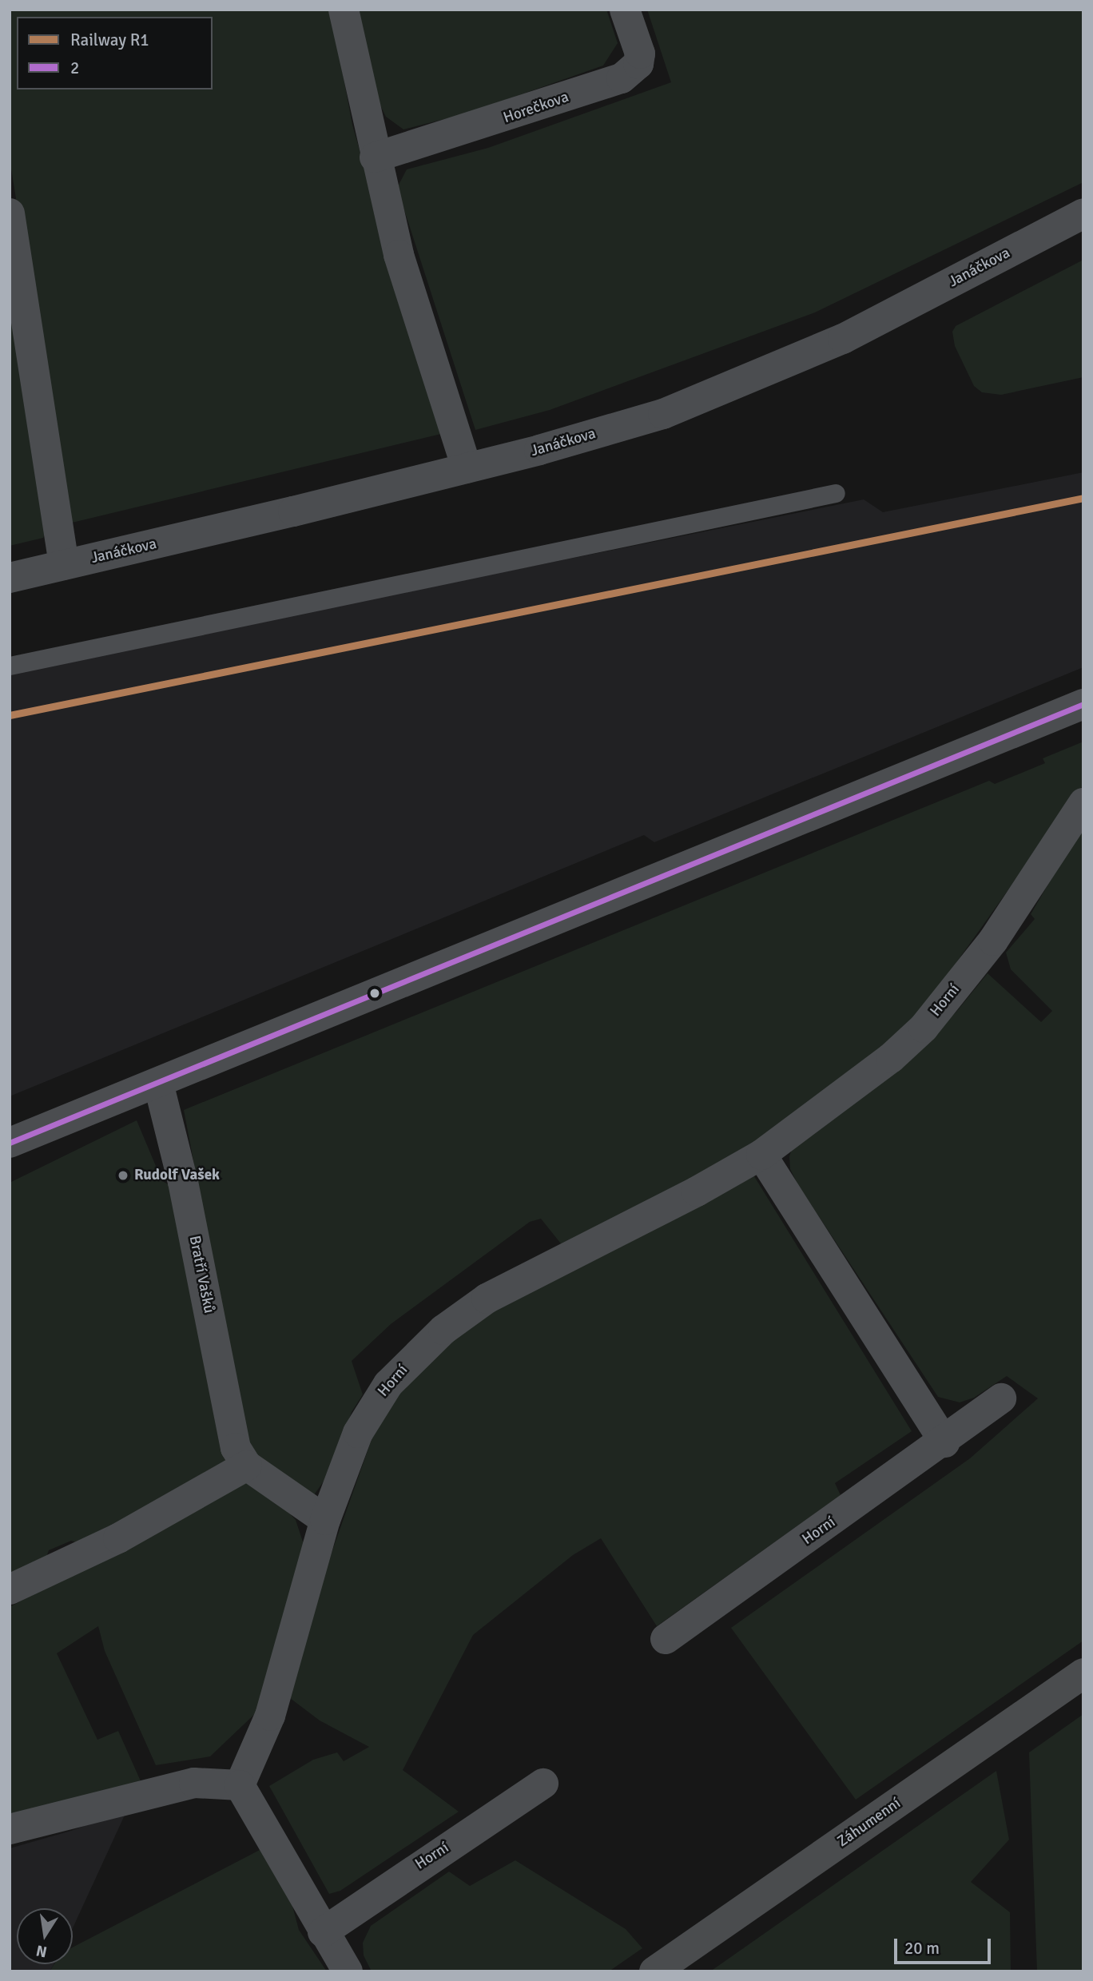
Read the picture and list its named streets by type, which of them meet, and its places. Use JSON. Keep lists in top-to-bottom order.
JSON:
{
  "streets": {
    "main road": ["Záhumenní"],
    "street": [
      "Horečkova",
      "Janáčkova",
      "Horní",
      "Bratří Vašků"
    ]
  },
  "crossings": [
    ["Horní", "Bratří Vašků"]
  ],
  "places": ["Rudolf Vašek"],
  "lines": ["rail line R1", "transit line 2"],
  "legend": ["Railway R1", "2"],
  "scale_bar": "20 m",
  "north": "bottom"
}
